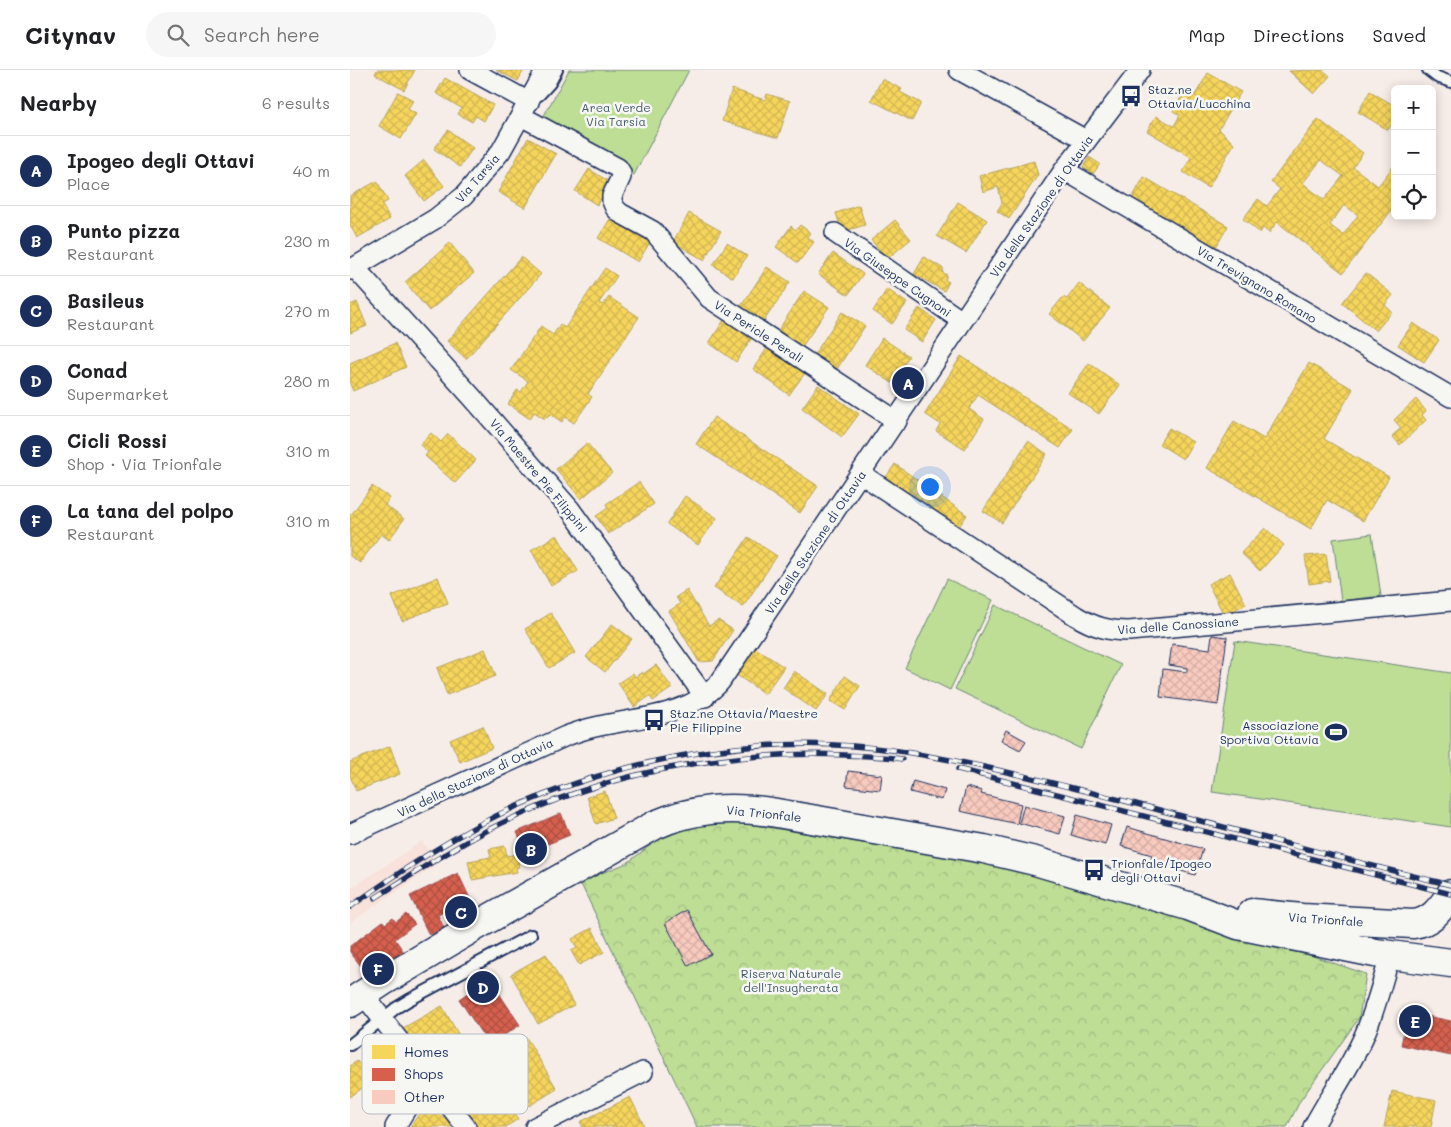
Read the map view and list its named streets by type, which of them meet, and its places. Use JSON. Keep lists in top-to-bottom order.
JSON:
{
  "streets": {
    "main road": ["Via Trionfale"],
    "street": [
      "Via Tarsia",
      "Via della Stazione di Ottavia",
      "Via Giuseppe Cugnoni",
      "Via Trevignano Romano",
      "Via Pericle Perali",
      "Via Maestre Pie Filippini",
      "Via delle Canossiane"
    ]
  },
  "crossings": [
    ["Via Tarsia", "Via Pericle Perali"],
    ["Via Tarsia", "Via Maestre Pie Filippini"],
    ["Via della Stazione di Ottavia", "Via Giuseppe Cugnoni"],
    ["Via della Stazione di Ottavia", "Via Trevignano Romano"],
    ["Via della Stazione di Ottavia", "Via Pericle Perali"],
    ["Via della Stazione di Ottavia", "Via Maestre Pie Filippini"],
    ["Via della Stazione di Ottavia", "Via delle Canossiane"]
  ],
  "parks": ["Area Verde Via Tarsia", "Riserva Naturale dell'Insugherata"],
  "places": {
    "bus stop": ["Staz.ne Ottavia/Lucchina", "Staz.ne Ottavia/Maestre Pie Filippine", "Trionfale/Ipogeo degli Ottavi"],
    "sports": ["Associazione Sportiva Ottavia"]
  },
  "legend": ["Homes", "Shops", "Other"],
  "page": {
    "header": "Citynav",
    "search": "Search here",
    "nav": ["Map", "Directions", "Saved"],
    "heading": ["Nearby", "6 results"],
    "map_buttons": ["+", "−"],
    "list": [
      {
        "mark": "A",
        "name": "Ipogeo degli Ottavi",
        "note": "Place",
        "value": "40 m"
      },
      {
        "mark": "B",
        "name": "Punto pizza",
        "note": "Restaurant",
        "value": "230 m"
      },
      {
        "mark": "C",
        "name": "Basileus",
        "note": "Restaurant",
        "value": "270 m"
      },
      {
        "mark": "D",
        "name": "Conad",
        "note": "Supermarket",
        "value": "280 m"
      },
      {
        "mark": "E",
        "name": "Cicli Rossi",
        "note": "Shop · Via Trionfale",
        "value": "310 m"
      },
      {
        "mark": "F",
        "name": "La tana del polpo",
        "note": "Restaurant",
        "value": "310 m"
      }
    ],
    "pins": [
      "A",
      "B",
      "C",
      "F",
      "D",
      "E"
    ]
  }
}
